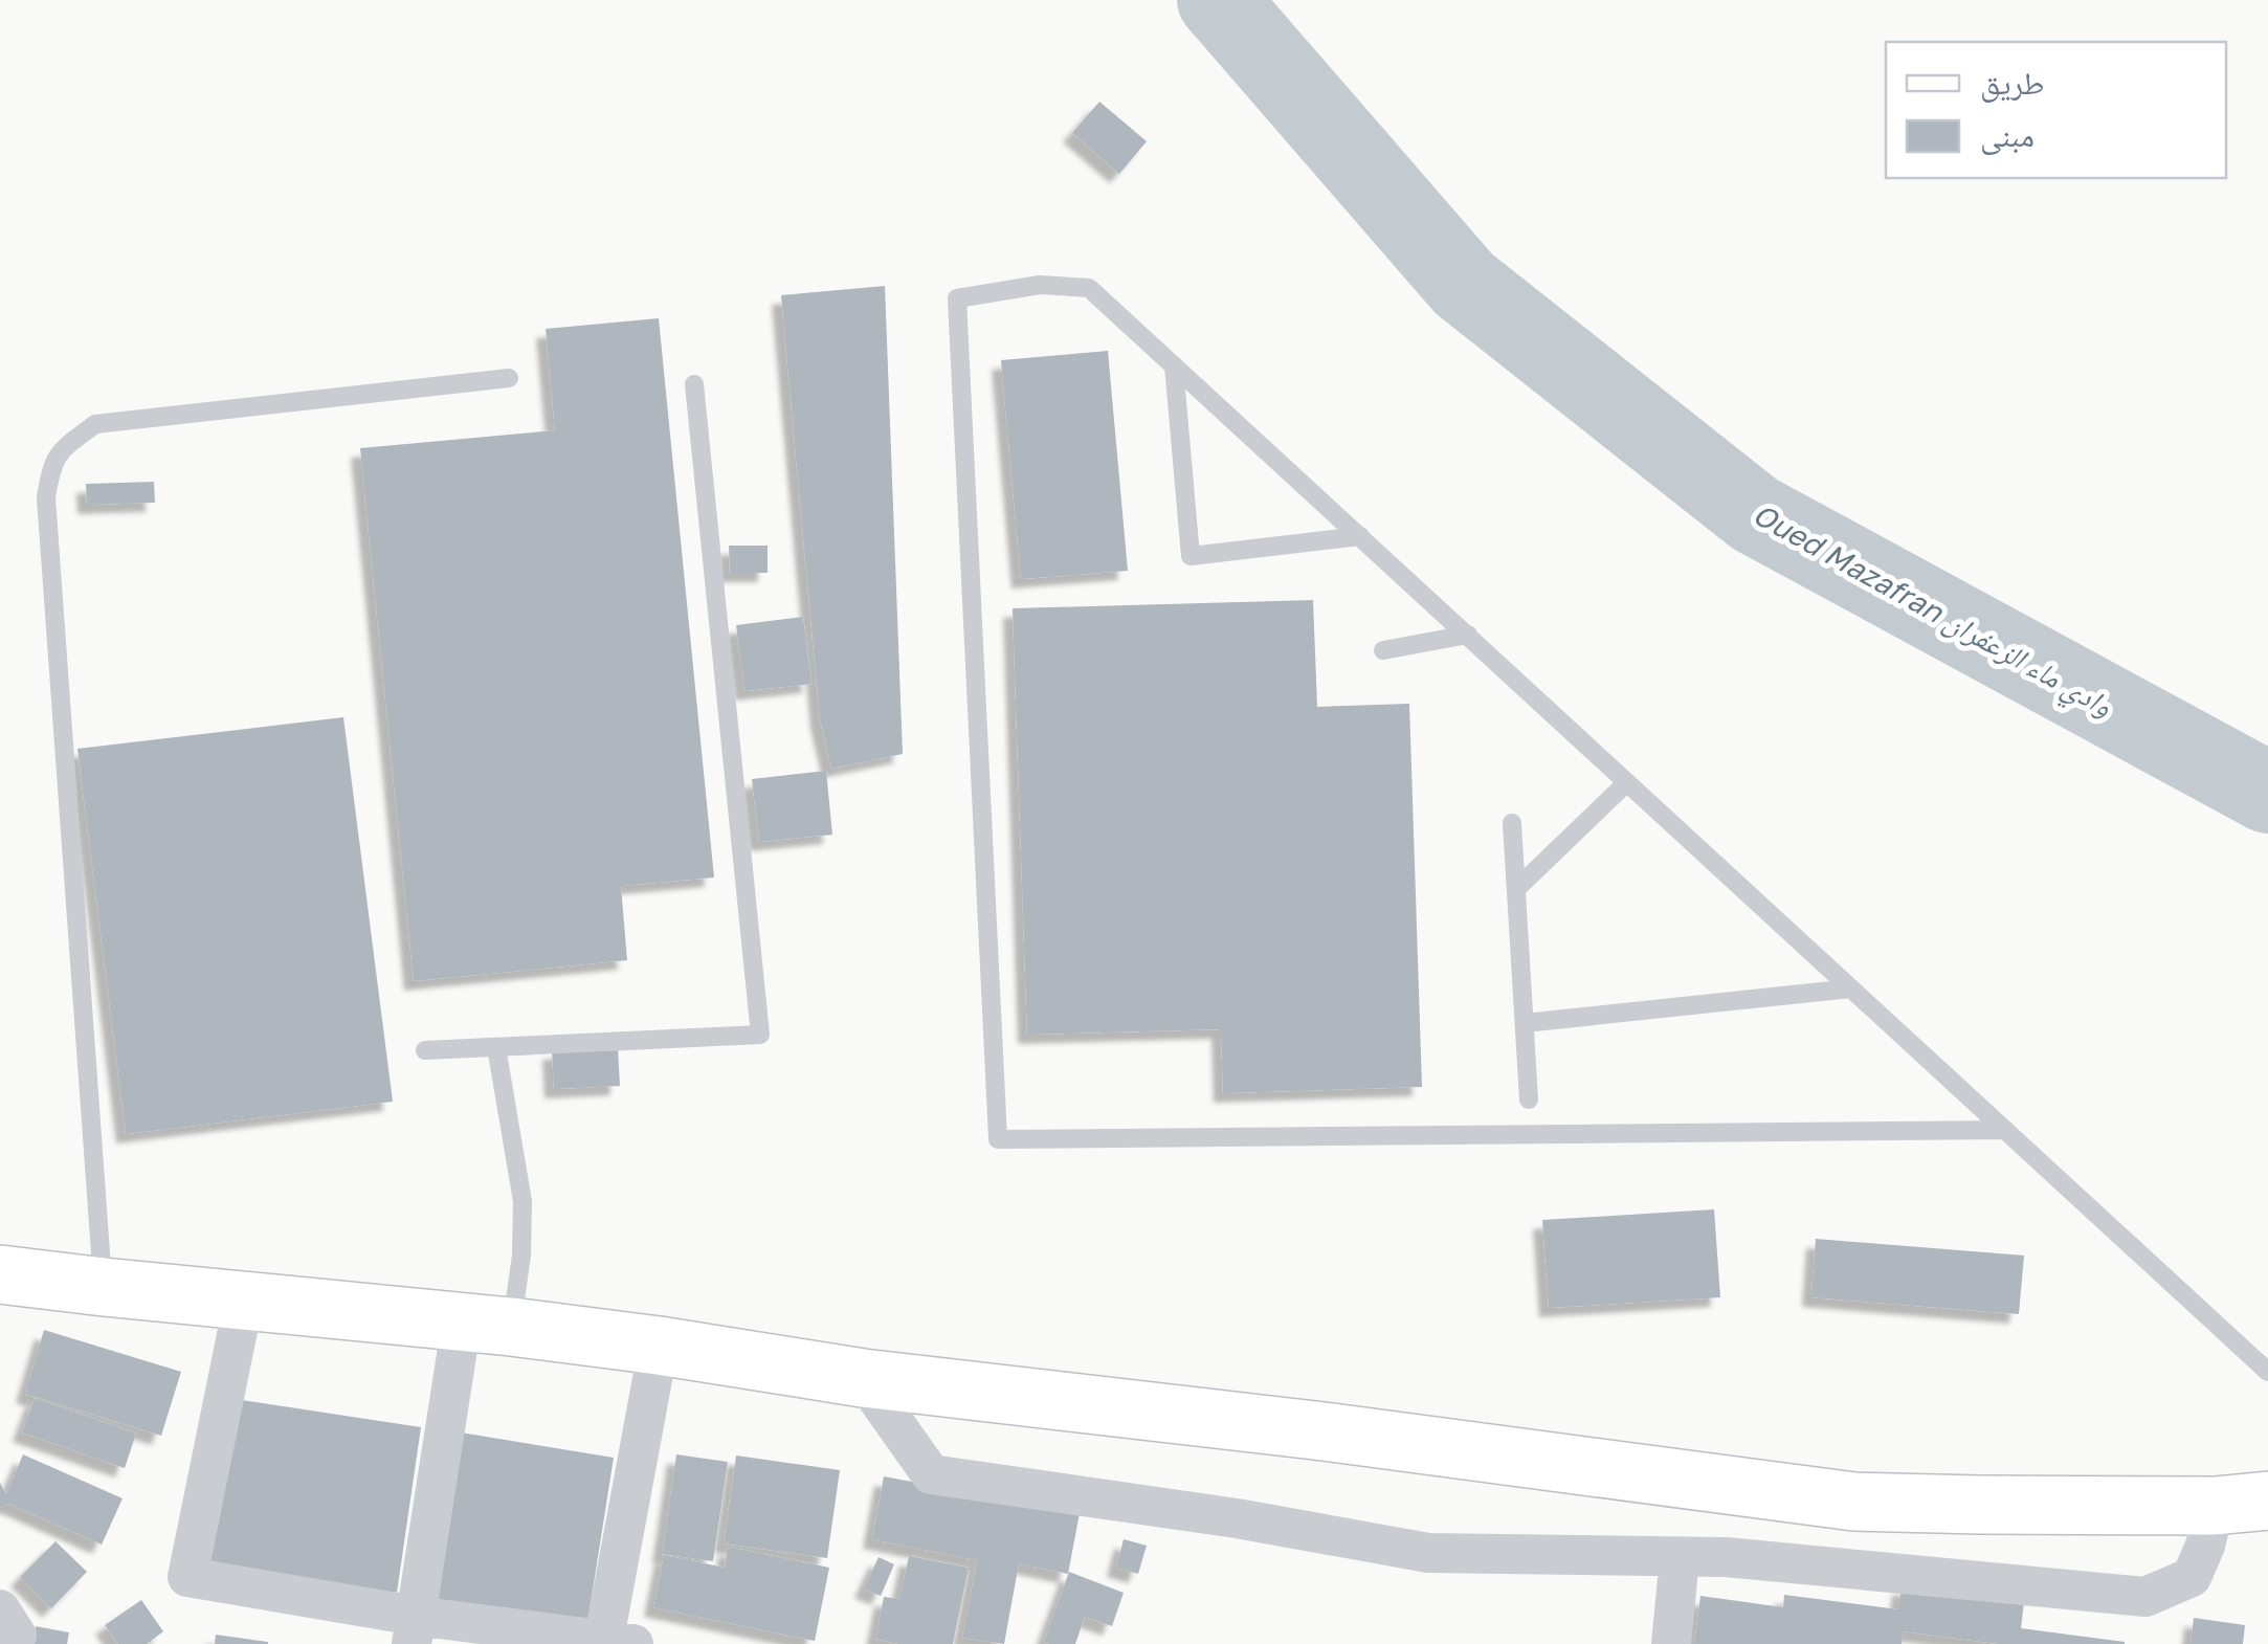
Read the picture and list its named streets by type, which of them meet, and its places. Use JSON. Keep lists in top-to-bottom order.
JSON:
{
  "water": ["Oued Mazafran وادي ماء الزعفران"],
  "legend": ["طريق", "مبنى"]
}
